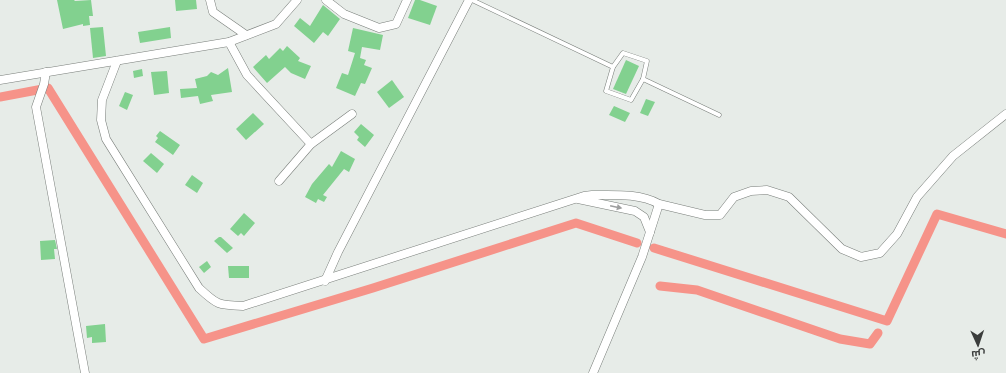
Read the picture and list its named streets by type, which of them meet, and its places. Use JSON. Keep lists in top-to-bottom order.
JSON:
{
  "north": "bottom"
}
